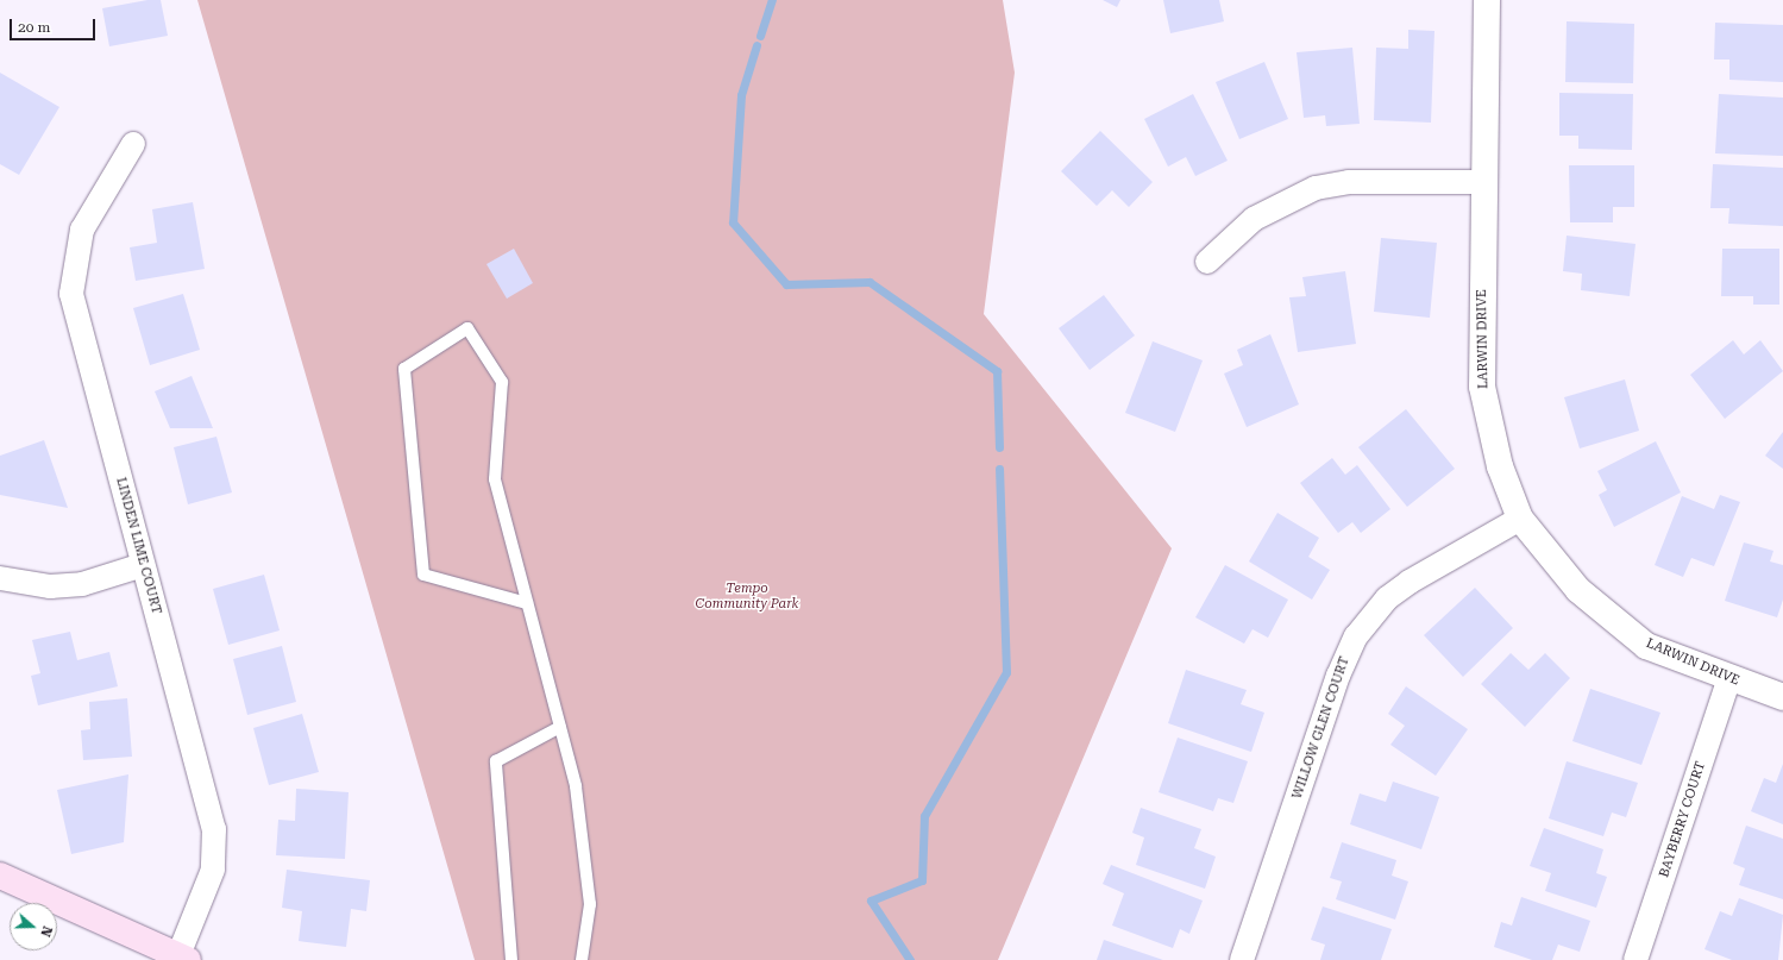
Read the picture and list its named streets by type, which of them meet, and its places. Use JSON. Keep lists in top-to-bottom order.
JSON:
{
  "streets": {
    "street": [
      "LARWIN DRIVE",
      "LINDEN LIME COURT",
      "WILLOW GLEN COURT",
      "BAYBERRY COURT"
    ]
  },
  "crossings": [
    ["LARWIN DRIVE", "WILLOW GLEN COURT"],
    ["LARWIN DRIVE", "BAYBERRY COURT"]
  ],
  "parks": ["Tempo Community Park"],
  "scale_bar": "20 m",
  "north": "right"
}
